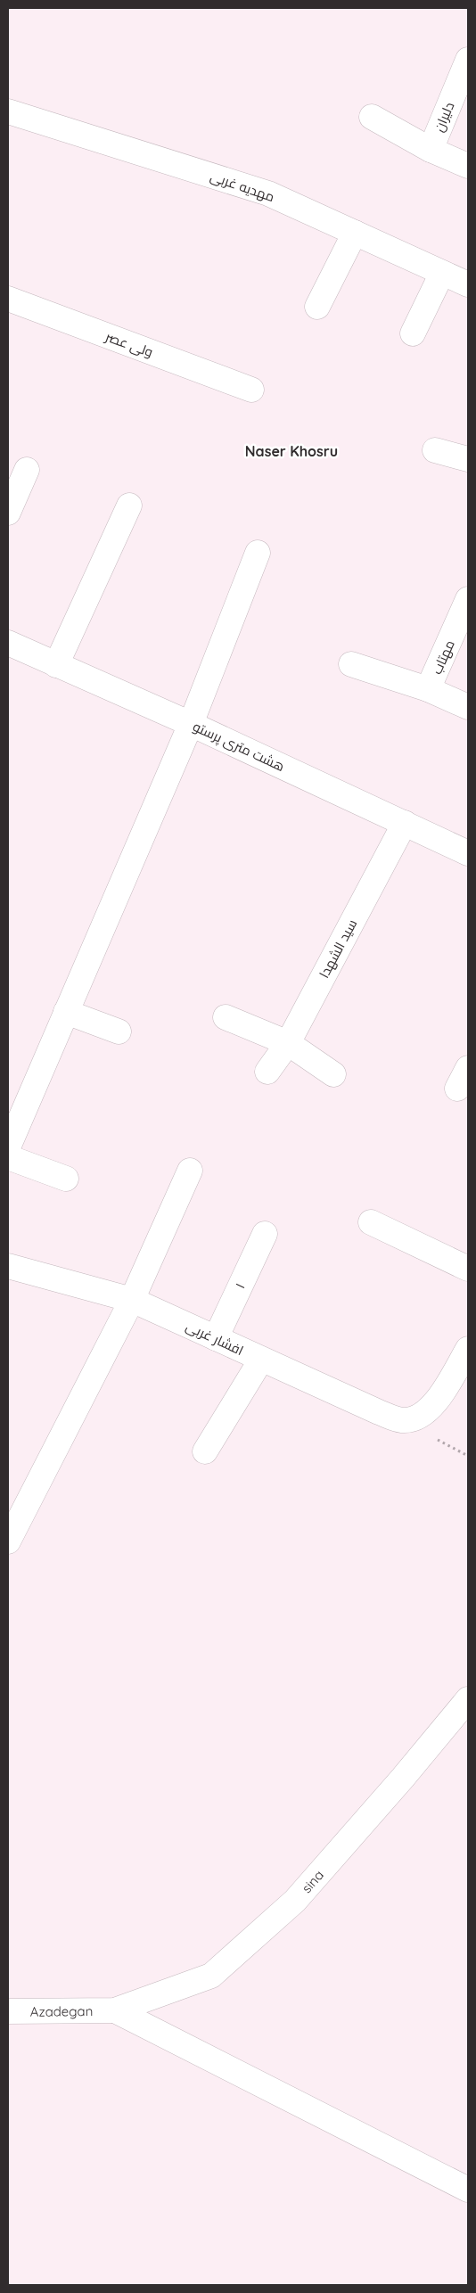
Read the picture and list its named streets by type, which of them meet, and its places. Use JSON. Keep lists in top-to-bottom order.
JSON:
{
  "streets": {
    "street": [
      "دلیران",
      "مهدیه غربی",
      "ولی عصر",
      "مهتاب",
      "هشت متری پرستو",
      "سید الشهدا",
      "۱",
      "افشار غربی",
      "sina",
      "Azadegan"
    ]
  },
  "crossings": [
    ["هشت متری پرستو", "سید الشهدا"],
    ["۱", "افشار غربی"],
    ["sina", "Azadegan"]
  ],
  "districts": ["Naser Khosru"]
}
